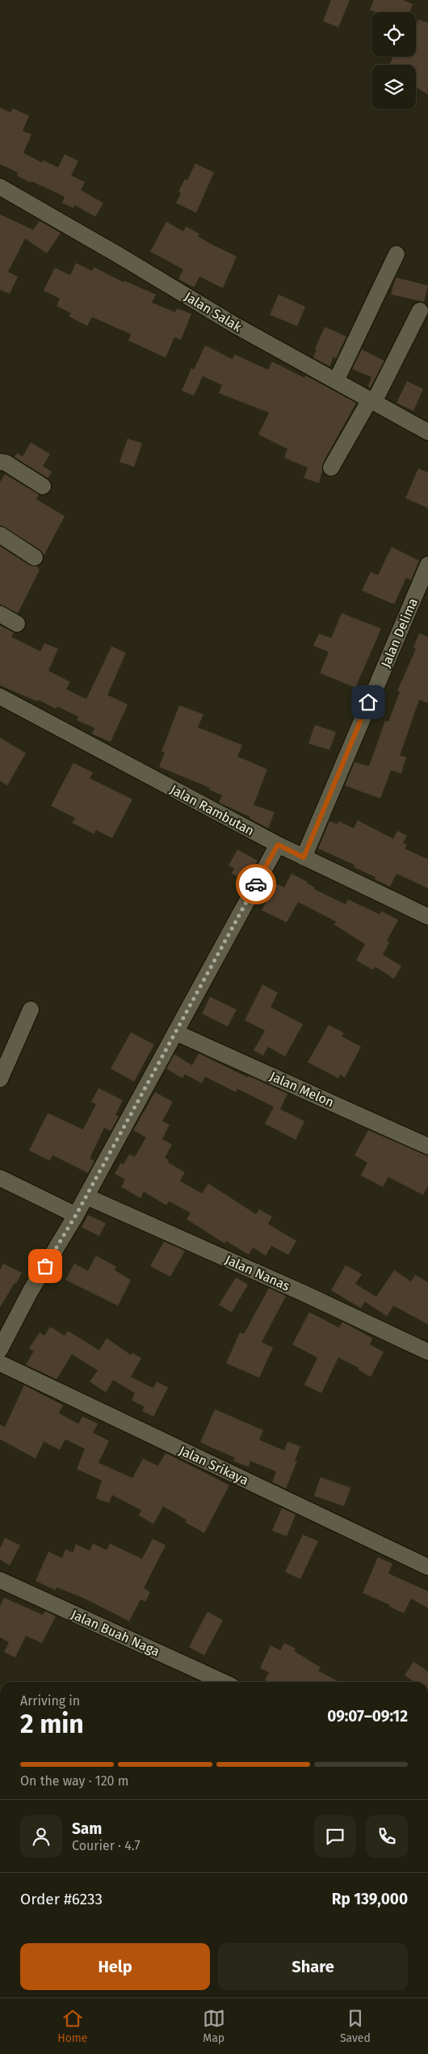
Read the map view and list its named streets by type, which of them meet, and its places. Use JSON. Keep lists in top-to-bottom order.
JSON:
{
  "streets": {
    "street": [
      "Jalan Salak",
      "Jalan Delima",
      "Jalan Rambutan",
      "Jalan Melon",
      "Jalan Nanas",
      "Jalan Srikaya",
      "Jalan Buah Naga"
    ]
  },
  "crossings": [
    ["Jalan Delima", "Jalan Rambutan"]
  ],
  "page": {
    "heading": ["2 min", "Arriving in", "09:07–09:12"],
    "panel": [
      "Sam",
      "Courier · 4.7",
      "Order #6233",
      "Rp 139,000"
    ],
    "bar": "On the way · 120 m",
    "buttons": ["Help", "Share"],
    "tabs": ["Home", "Map", "Saved"]
  }
}
